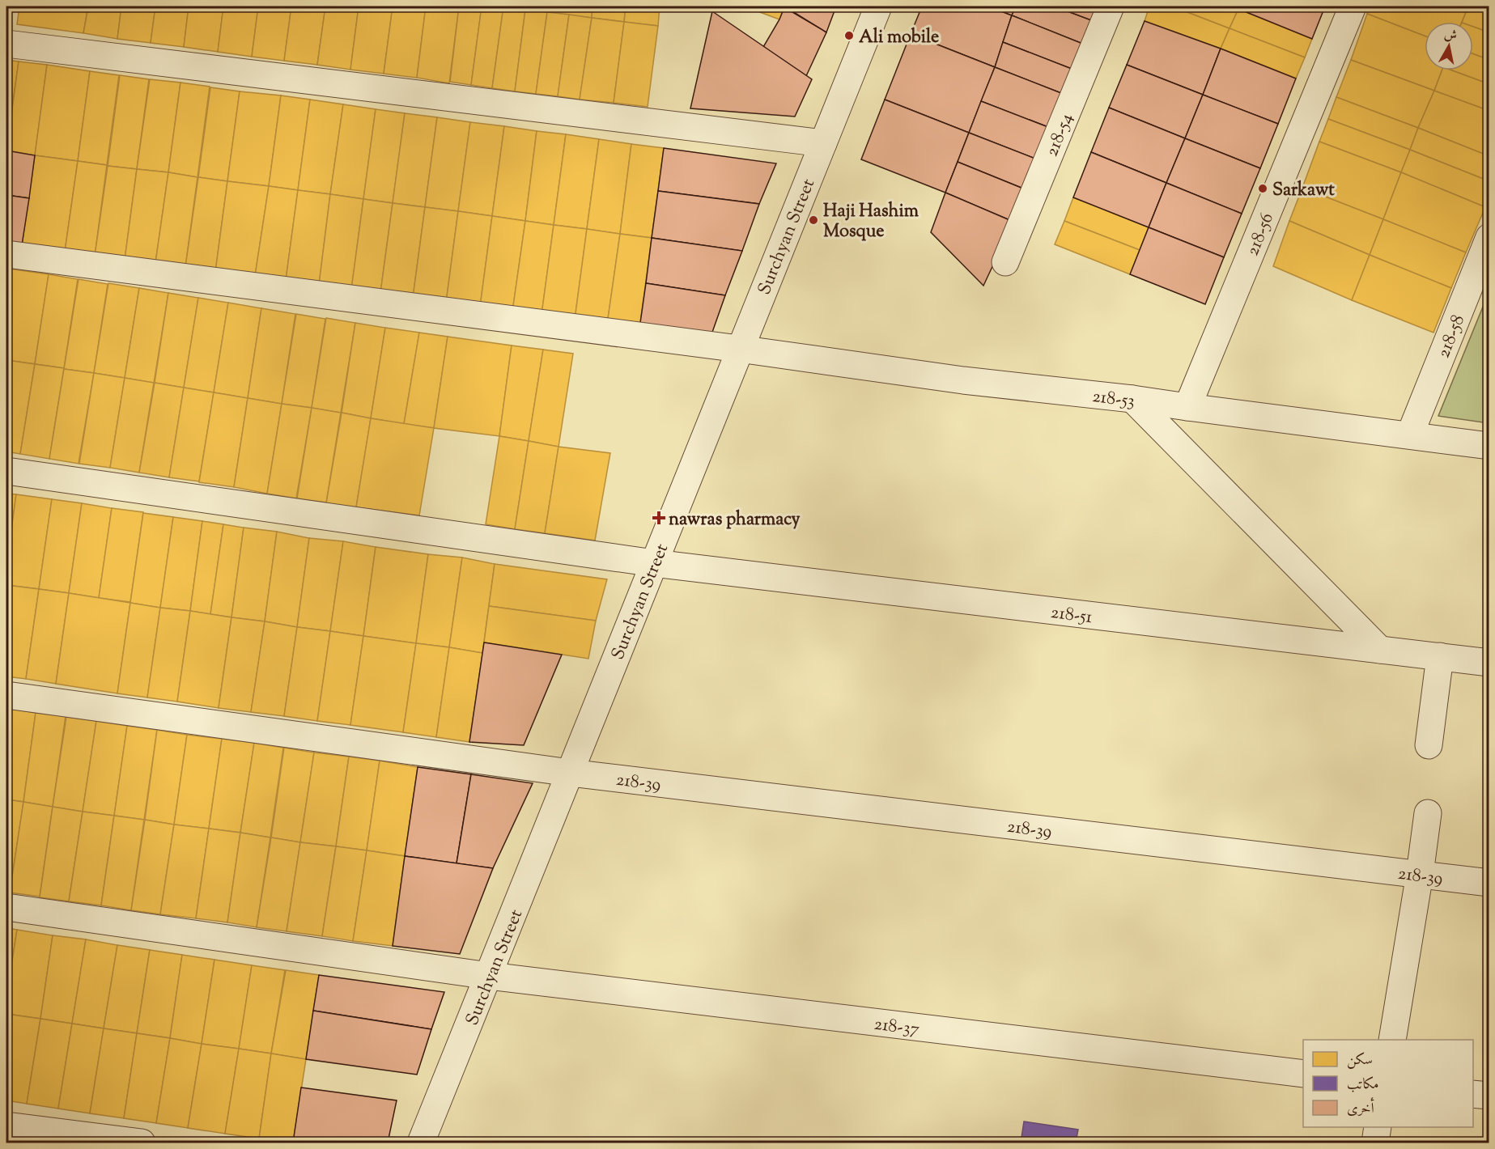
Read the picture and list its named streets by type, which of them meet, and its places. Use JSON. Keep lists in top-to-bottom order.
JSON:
{
  "streets": {
    "street": [
      "218-54",
      "218-56",
      "Surchyan Street",
      "218-58",
      "218-53",
      "218-51",
      "218-39",
      "218-37"
    ]
  },
  "crossings": [
    ["218-56", "218-53"],
    ["Surchyan Street", "218-53"],
    ["Surchyan Street", "218-51"],
    ["Surchyan Street", "218-39"],
    ["Surchyan Street", "218-37"],
    ["218-58", "218-53"]
  ],
  "places": {
    "other": ["Ali mobile", "Sarkawt", "Haji Hashim Mosque"],
    "health": ["nawras pharmacy"]
  },
  "legend": ["سكن", "مكاتب", "أخرى"],
  "north": "top"
}
